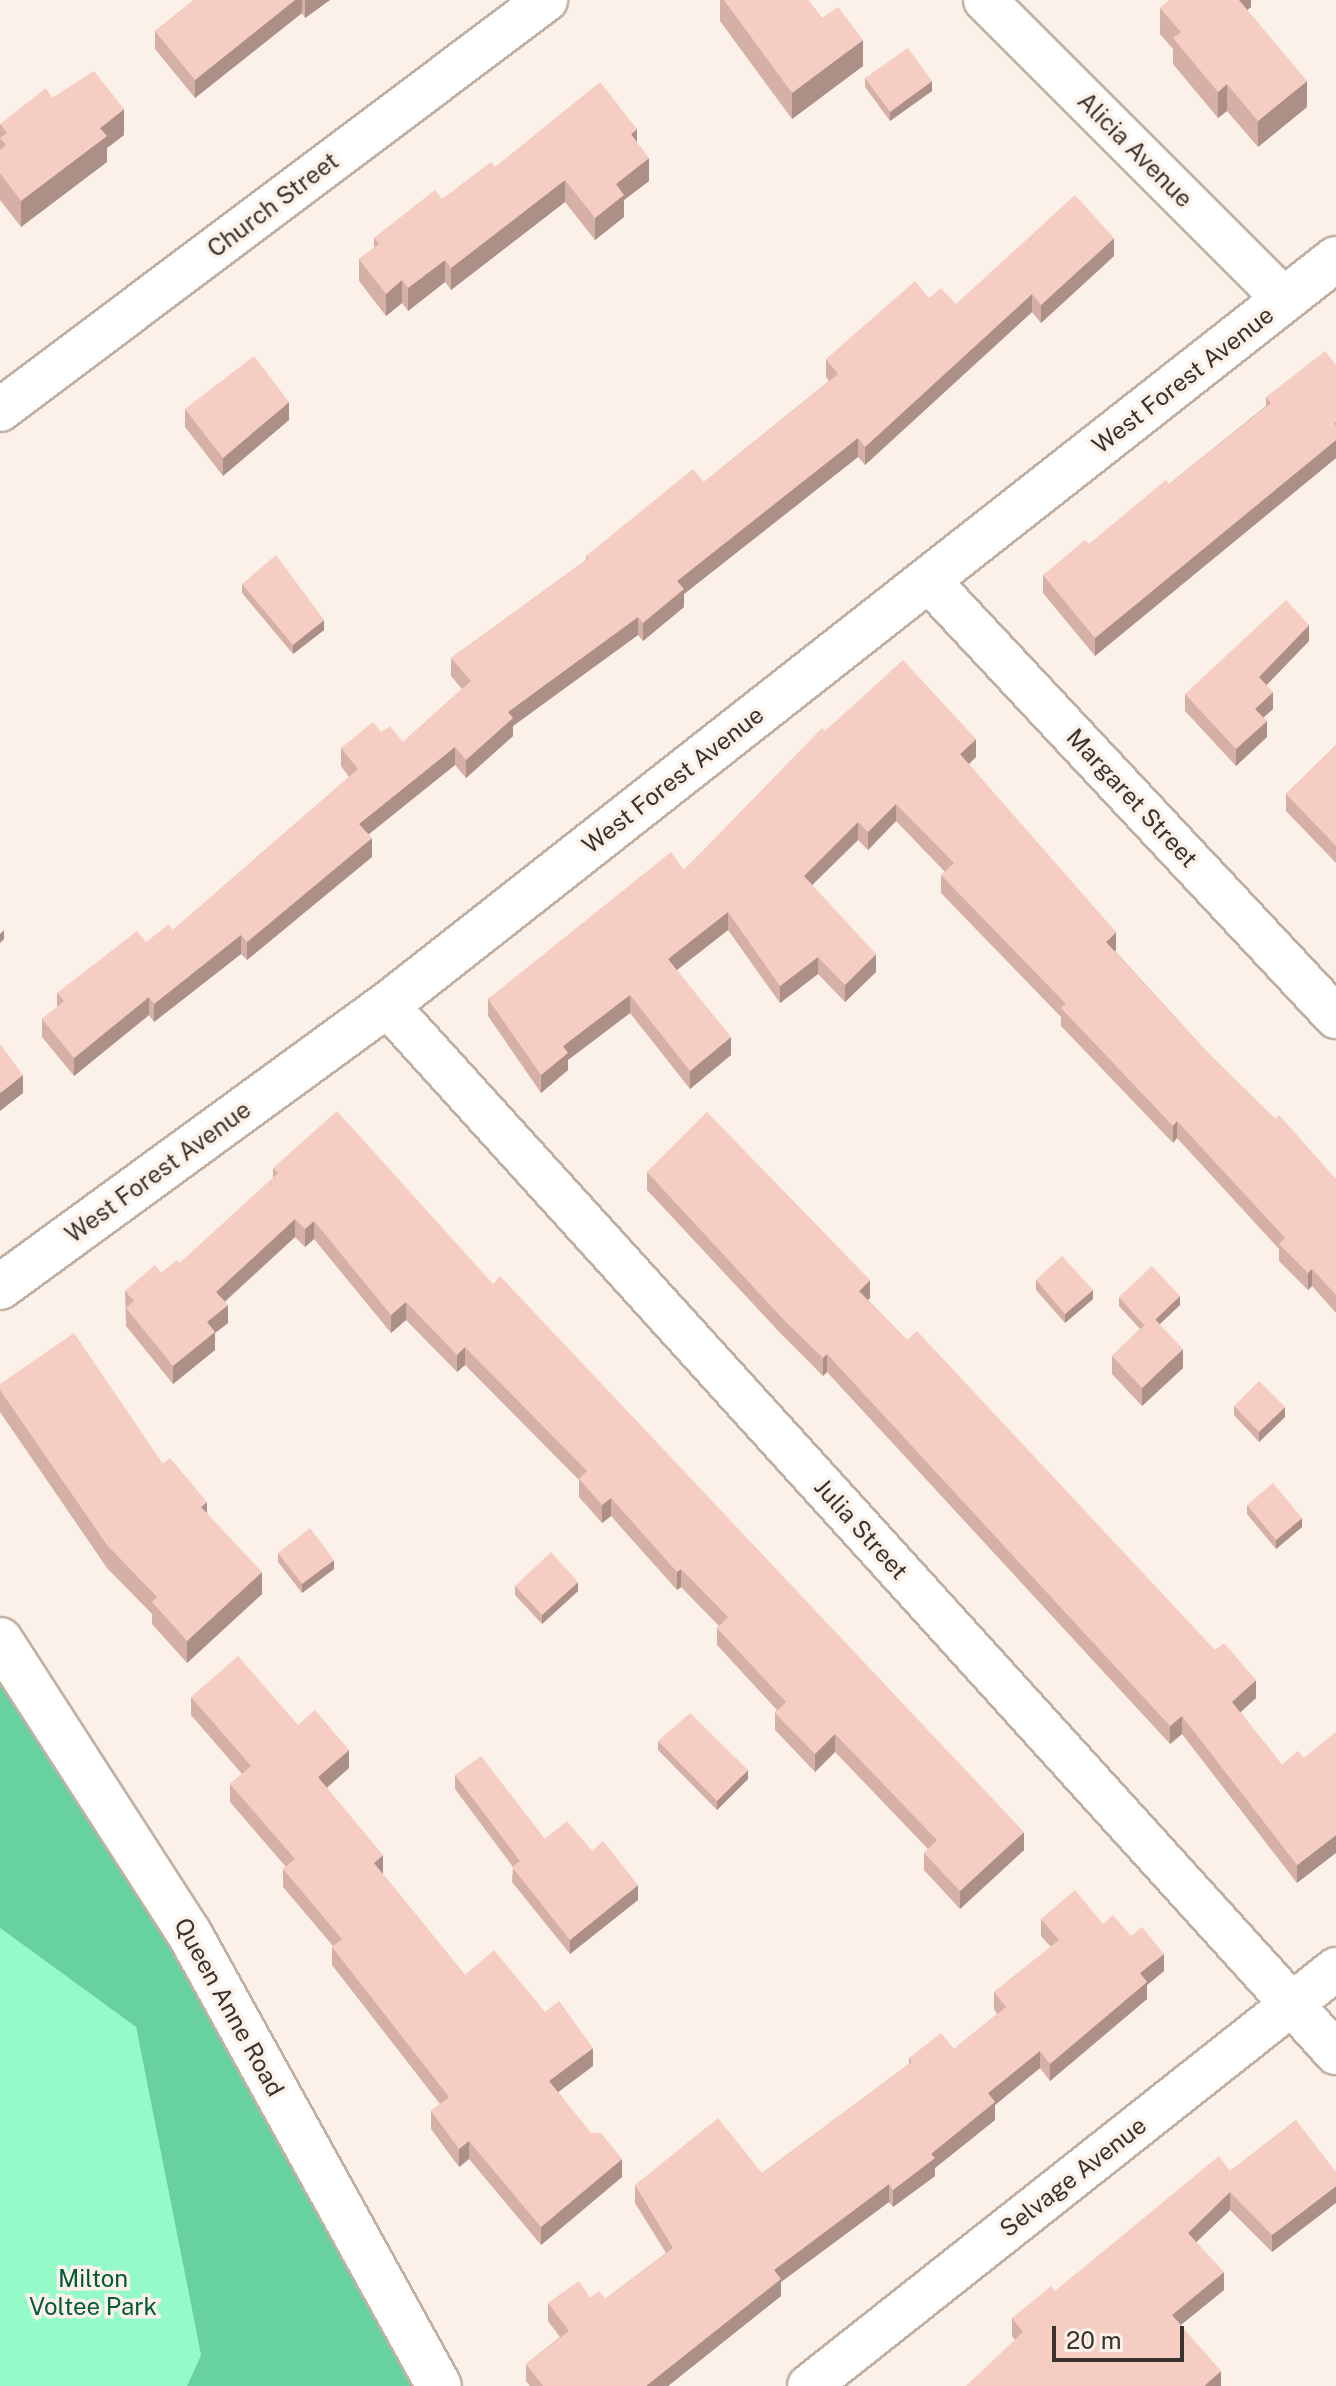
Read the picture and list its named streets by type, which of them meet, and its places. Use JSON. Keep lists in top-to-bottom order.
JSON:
{
  "streets": {
    "street": [
      "Alicia Avenue",
      "Church Street",
      "West Forest Avenue",
      "Margaret Street",
      "Julia Street",
      "Queen Anne Road",
      "Selvage Avenue"
    ]
  },
  "crossings": [
    ["Alicia Avenue", "West Forest Avenue"],
    ["West Forest Avenue", "Margaret Street"],
    ["West Forest Avenue", "Julia Street"],
    ["Julia Street", "Selvage Avenue"]
  ],
  "parks": ["Milton Voltee Park"],
  "scale_bar": "20 m"
}
